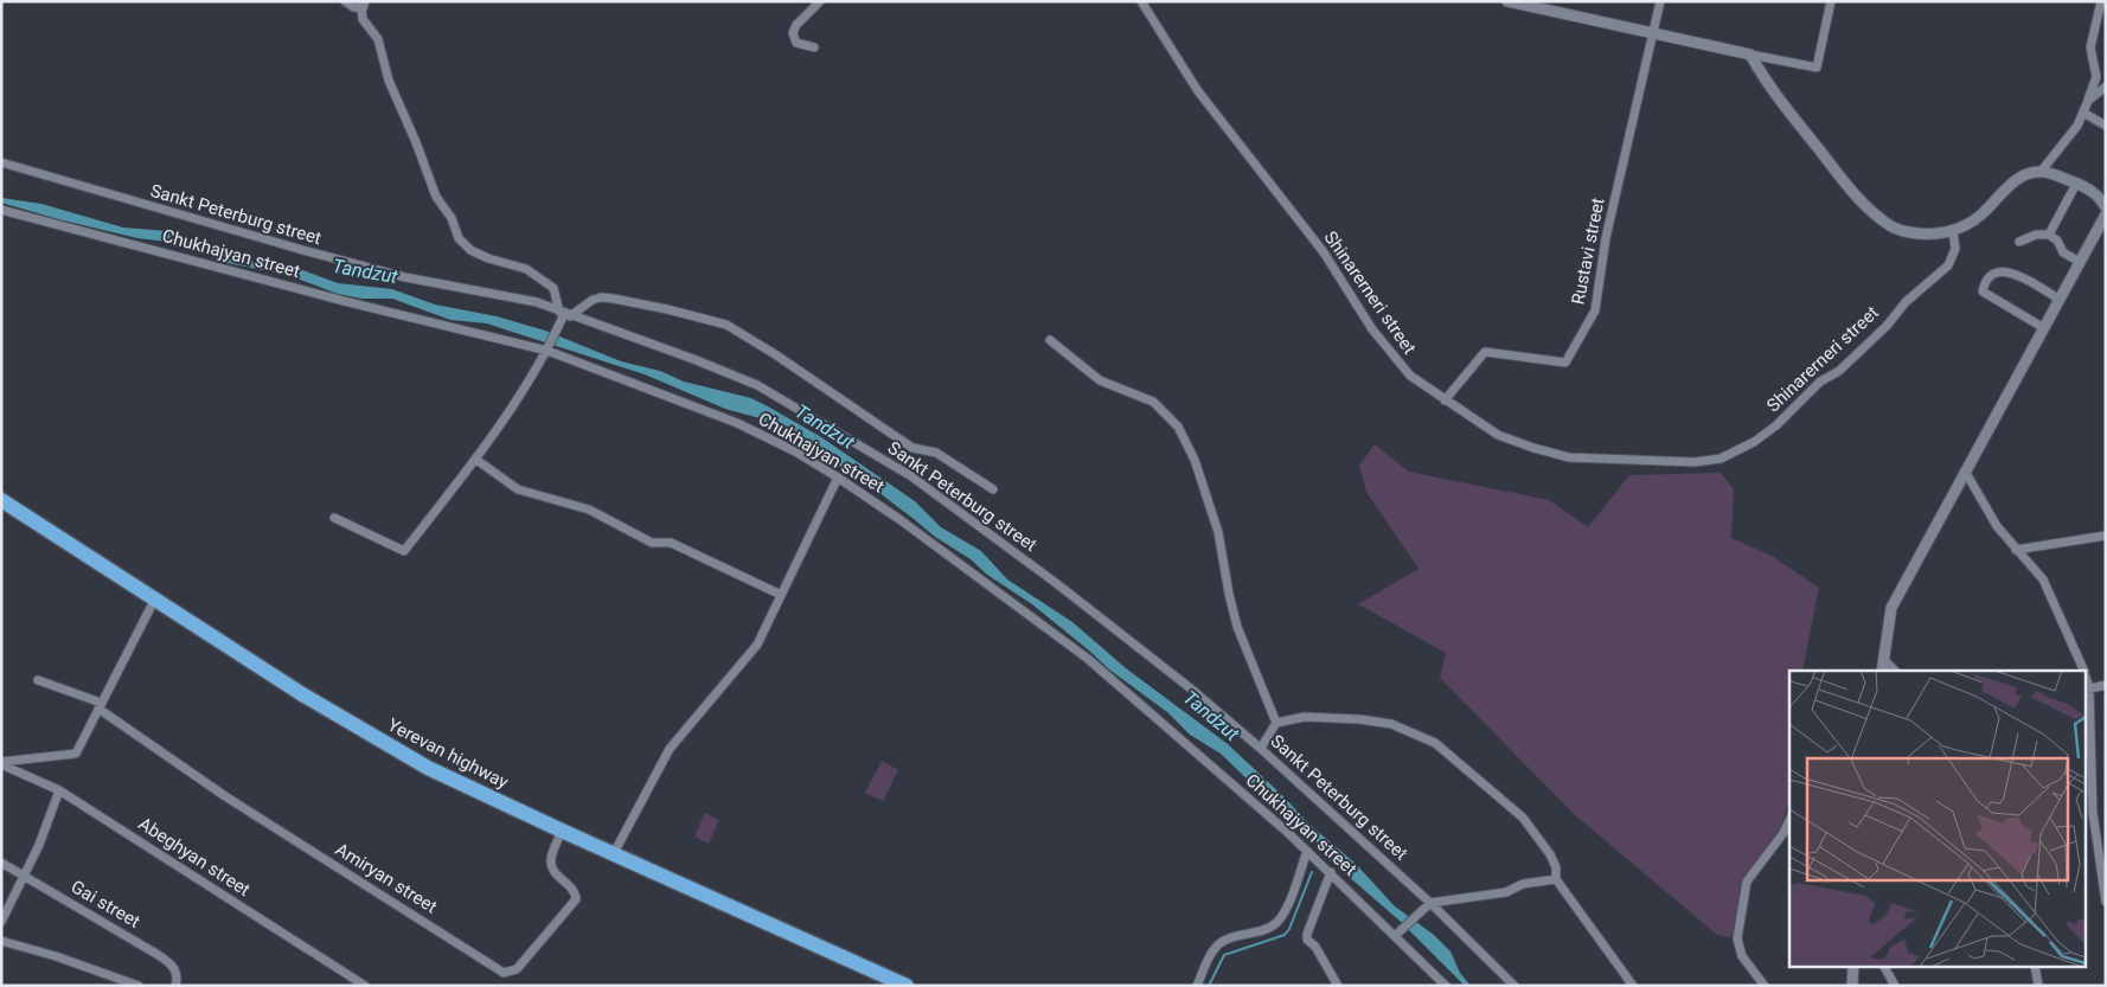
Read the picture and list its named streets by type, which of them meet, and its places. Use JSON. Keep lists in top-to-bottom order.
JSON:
{
  "streets": {
    "highway": ["Yerevan highway"],
    "street": [
      "Sankt Peterburg street",
      "Rustavi street",
      "Chukhajyan street",
      "Shinarerneri street",
      "Abeghyan street",
      "Amiryan street",
      "Gai street"
    ]
  },
  "crossings": [
    ["Rustavi street", "Shinarerneri street"],
    ["Yerevan highway", "Amiryan street"]
  ],
  "water": ["Tandzut"]
}
